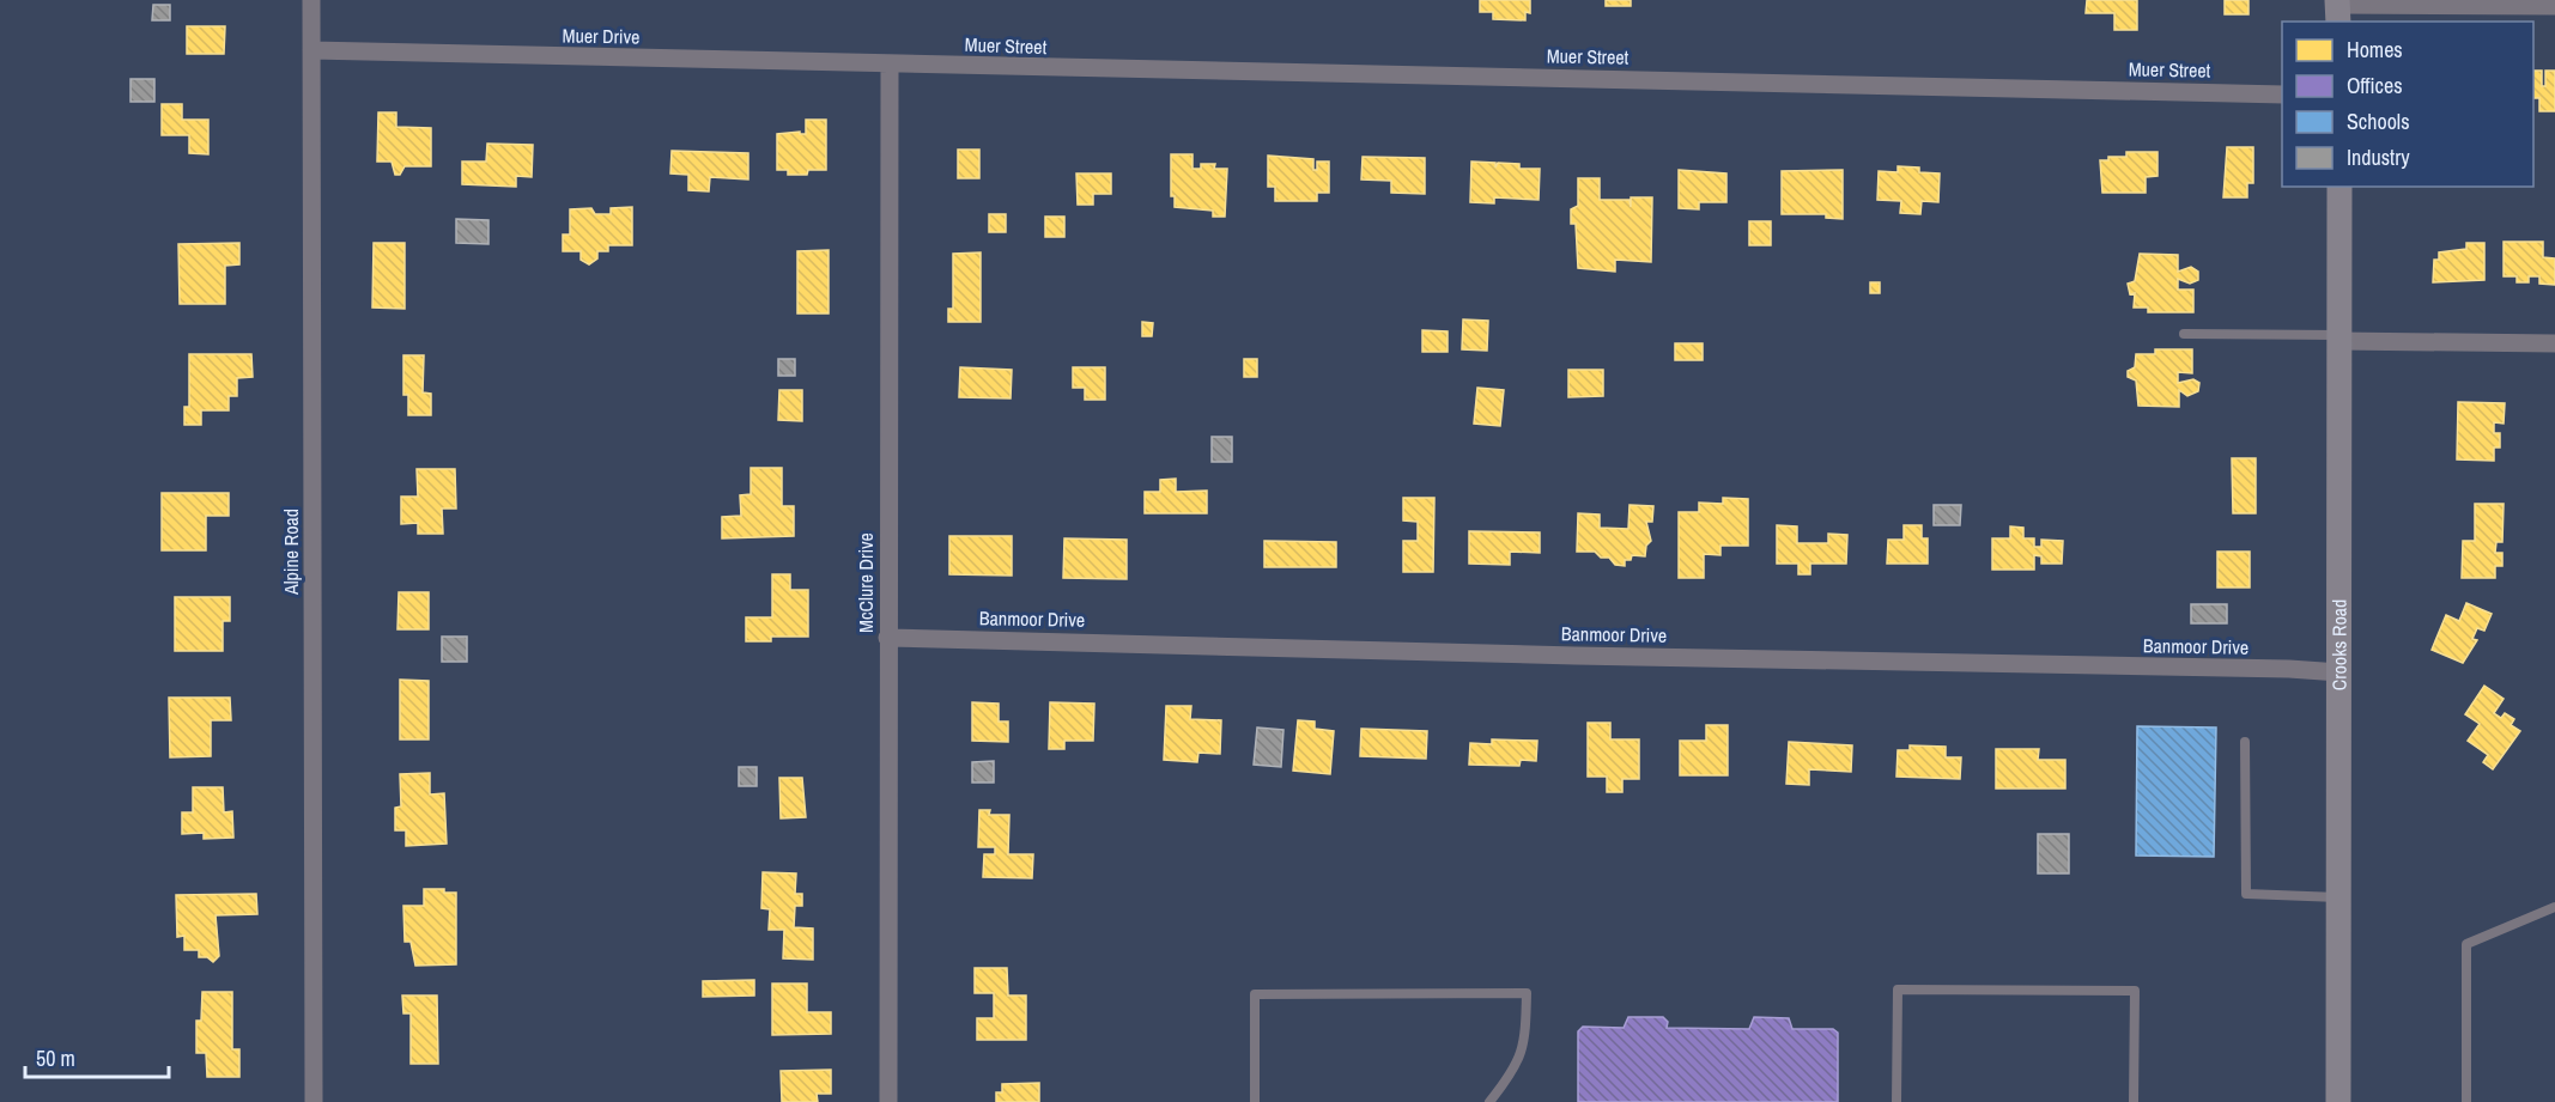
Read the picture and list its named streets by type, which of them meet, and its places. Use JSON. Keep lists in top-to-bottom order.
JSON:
{
  "streets": {
    "main road": ["Crooks Road"],
    "street": [
      "Muer Drive",
      "Muer Street",
      "Alpine Road",
      "McClure Drive",
      "Banmoor Drive"
    ]
  },
  "crossings": [
    ["Muer Drive", "Muer Street"],
    ["Muer Drive", "Alpine Road"],
    ["Muer Drive", "McClure Drive"],
    ["Muer Street", "McClure Drive"],
    ["McClure Drive", "Banmoor Drive"],
    ["Banmoor Drive", "Crooks Road"]
  ],
  "legend": [
    "Homes",
    "Offices",
    "Schools",
    "Industry"
  ],
  "scale_bar": "50 m"
}
